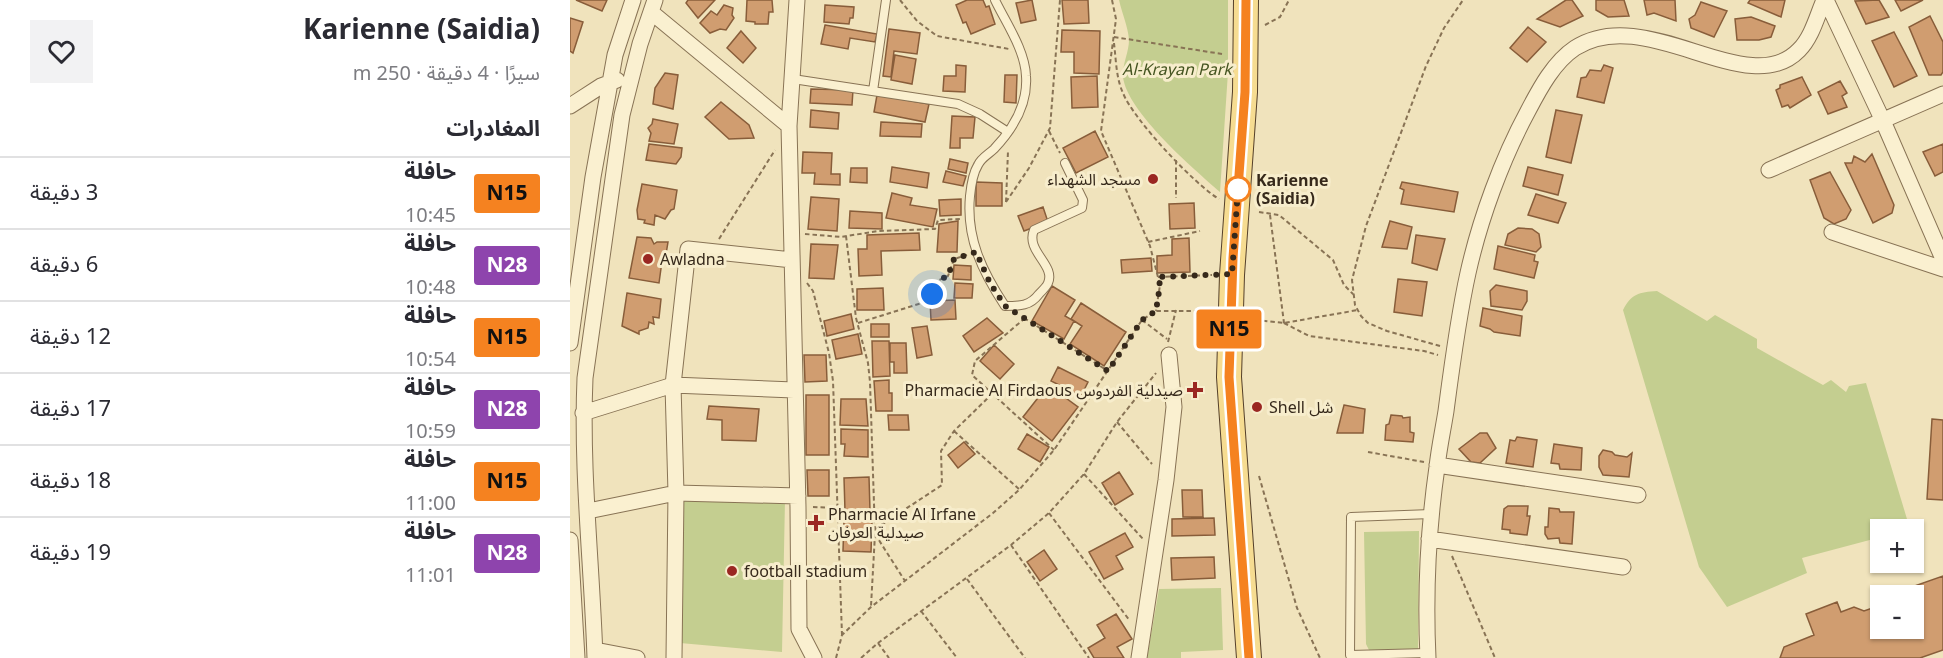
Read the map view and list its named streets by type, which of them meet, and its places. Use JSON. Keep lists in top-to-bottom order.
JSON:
{
  "parks": ["Al-Krayan Park"],
  "places": {
    "other": [
      "مسجد الشهداء",
      "Karienne (Saidia)",
      "Awladna",
      "Shell شل",
      "football stadium"
    ],
    "health": ["Pharmacie Al Firdaous صيدلية الفردوس", "Pharmacie Al Irfane صيدلية العرفان"]
  },
  "lines": ["bus line N15"],
  "page": {
    "on_map": "N15",
    "heading": [
      ["Karienne (Saidia)", "سيرًا · 4 دقيقة · 250 m"],
      "المغادرات"
    ],
    "list": [
      {
        "mark": "N15",
        "name": "حافلة",
        "note": "10:45",
        "value": "3 دقيقة"
      },
      {
        "mark": "N28",
        "name": "حافلة",
        "note": "10:48",
        "value": "6 دقيقة"
      },
      {
        "mark": "N15",
        "name": "حافلة",
        "note": "10:54",
        "value": "12 دقيقة"
      },
      {
        "mark": "N28",
        "name": "حافلة",
        "note": "10:59",
        "value": "17 دقيقة"
      },
      {
        "mark": "N15",
        "name": "حافلة",
        "note": "11:00",
        "value": "18 دقيقة"
      },
      {
        "mark": "N28",
        "name": "حافلة",
        "note": "11:01",
        "value": "19 دقيقة"
      }
    ],
    "map_buttons": ["+", "−"]
  }
}
